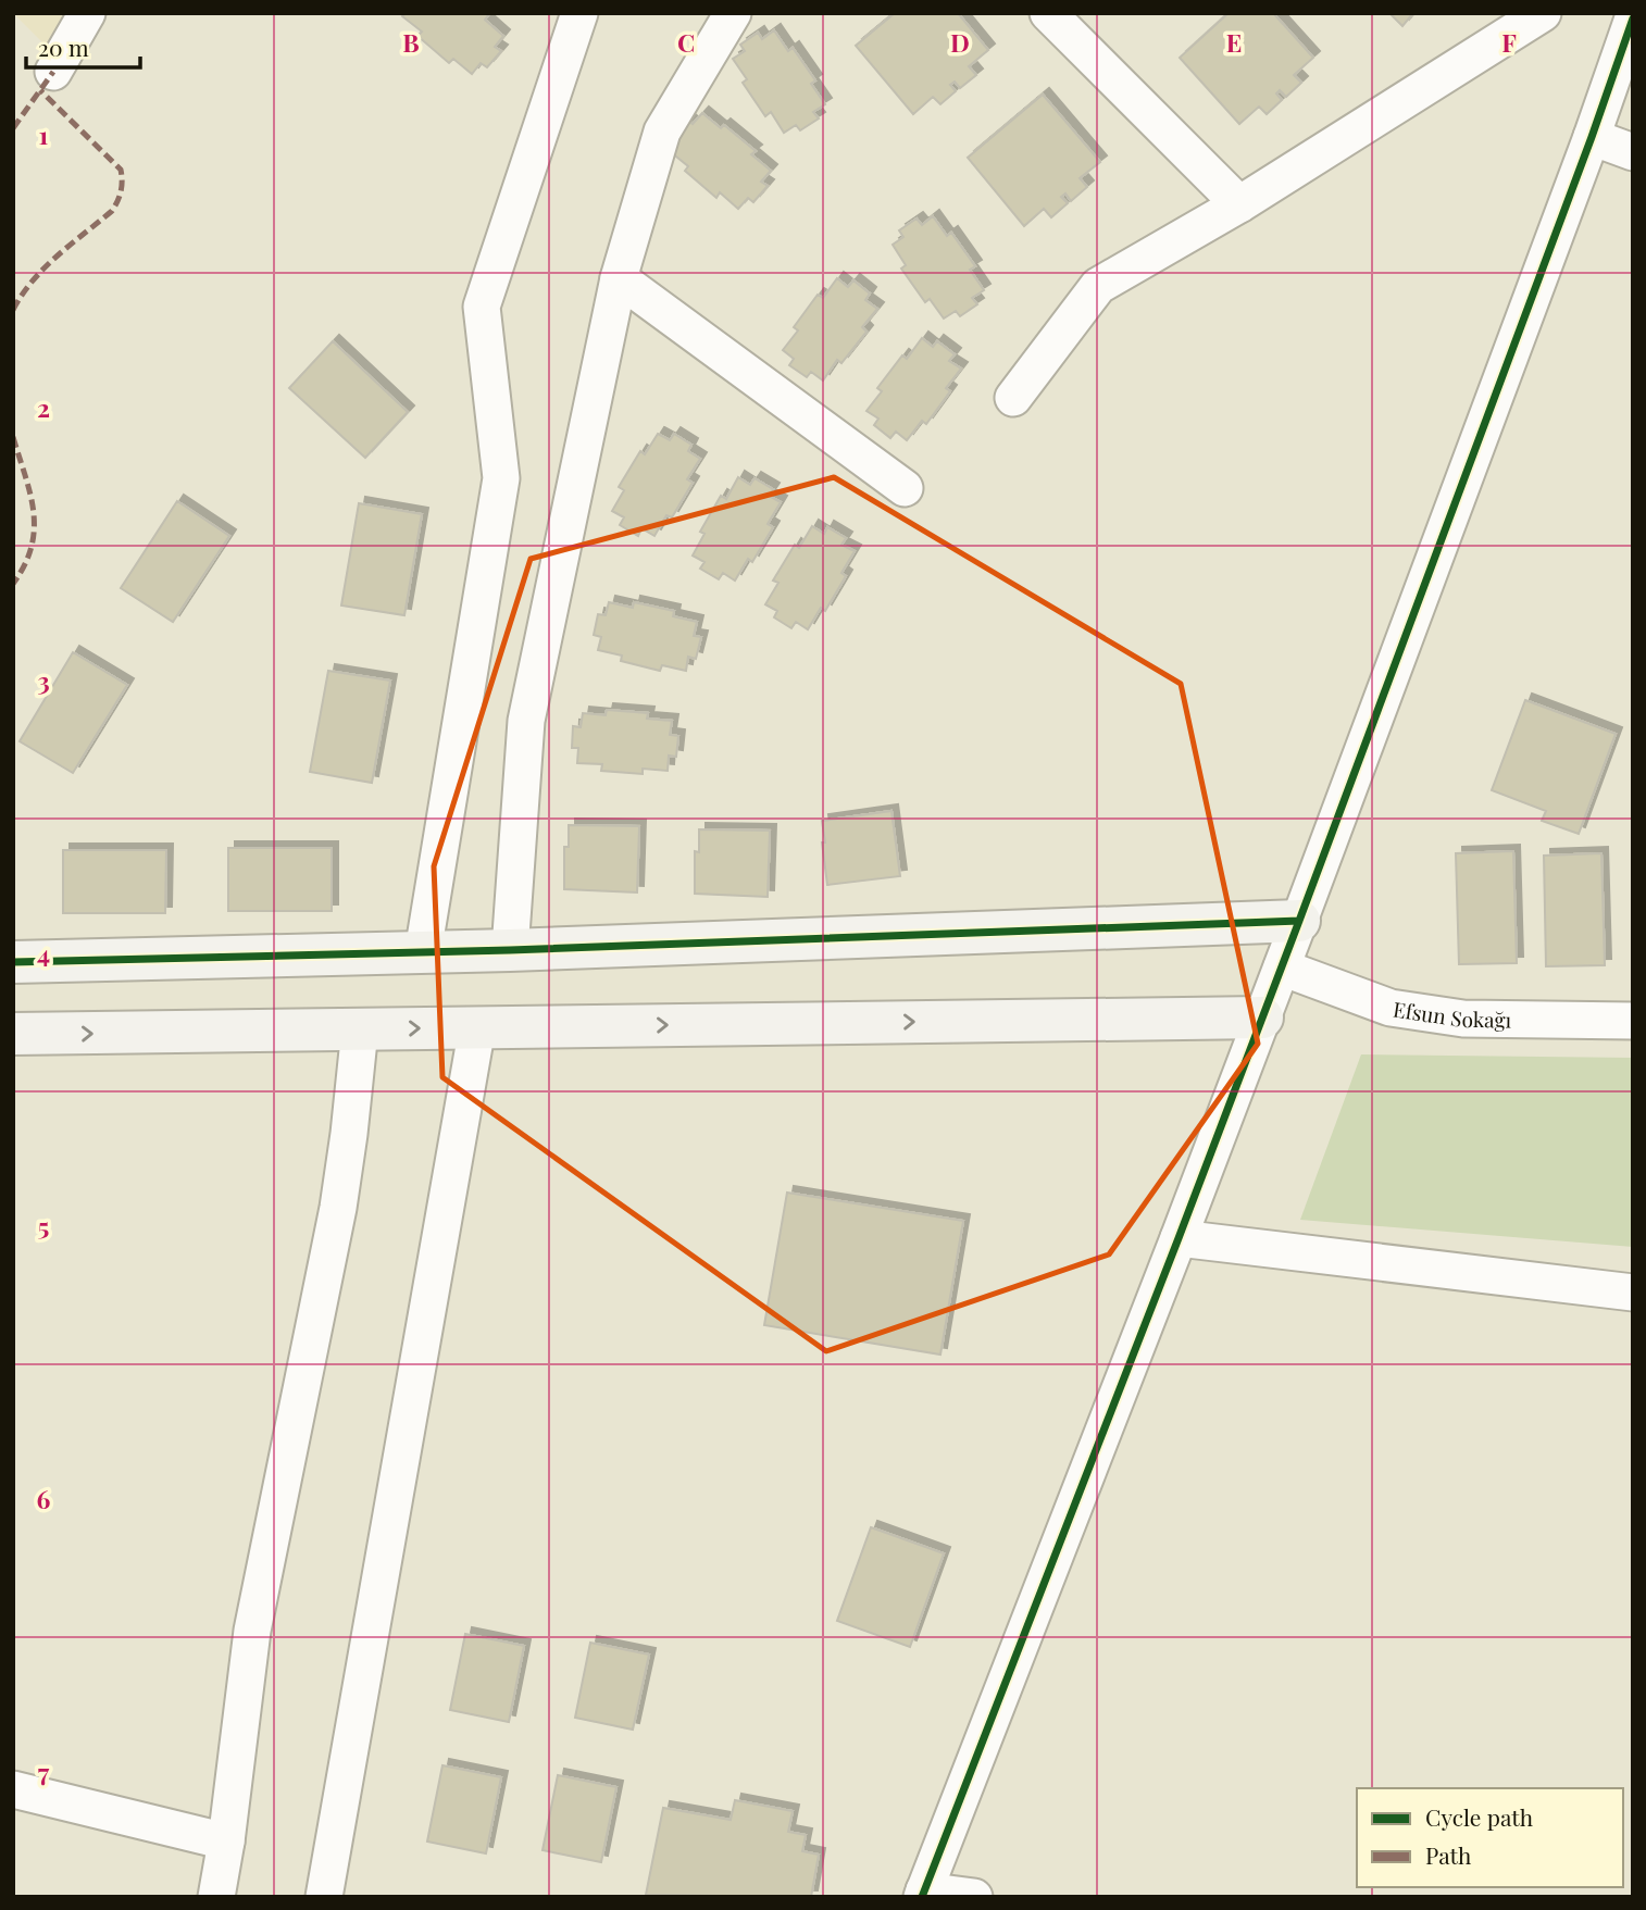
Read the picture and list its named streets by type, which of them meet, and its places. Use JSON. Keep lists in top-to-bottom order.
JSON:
{
  "streets": {
    "street": ["Efsun Sokağı"]
  },
  "legend": ["Cycle path", "Path"],
  "scale_bar": "20 m",
  "grid": {
    "columns": [
      "B",
      "C",
      "D",
      "E",
      "F"
    ],
    "rows": [
      "1",
      "2",
      "3",
      "4",
      "5",
      "6",
      "7"
    ]
  }
}
